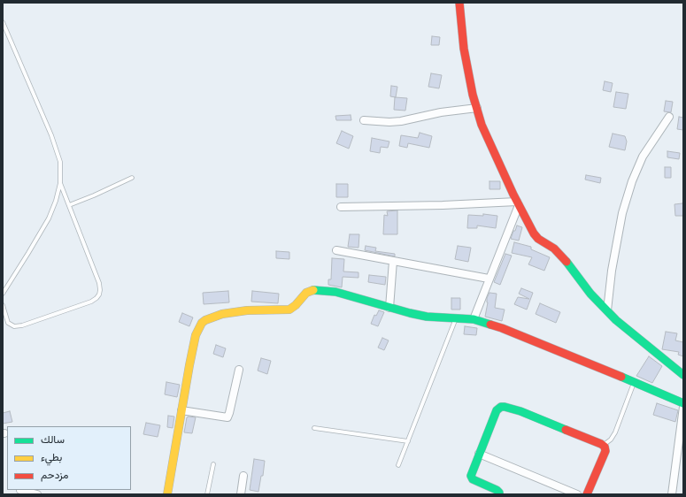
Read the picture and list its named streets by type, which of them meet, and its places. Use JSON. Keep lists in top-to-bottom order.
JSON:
{
  "legend": ["سالك", "بطيء", "مزدحم"]
}
